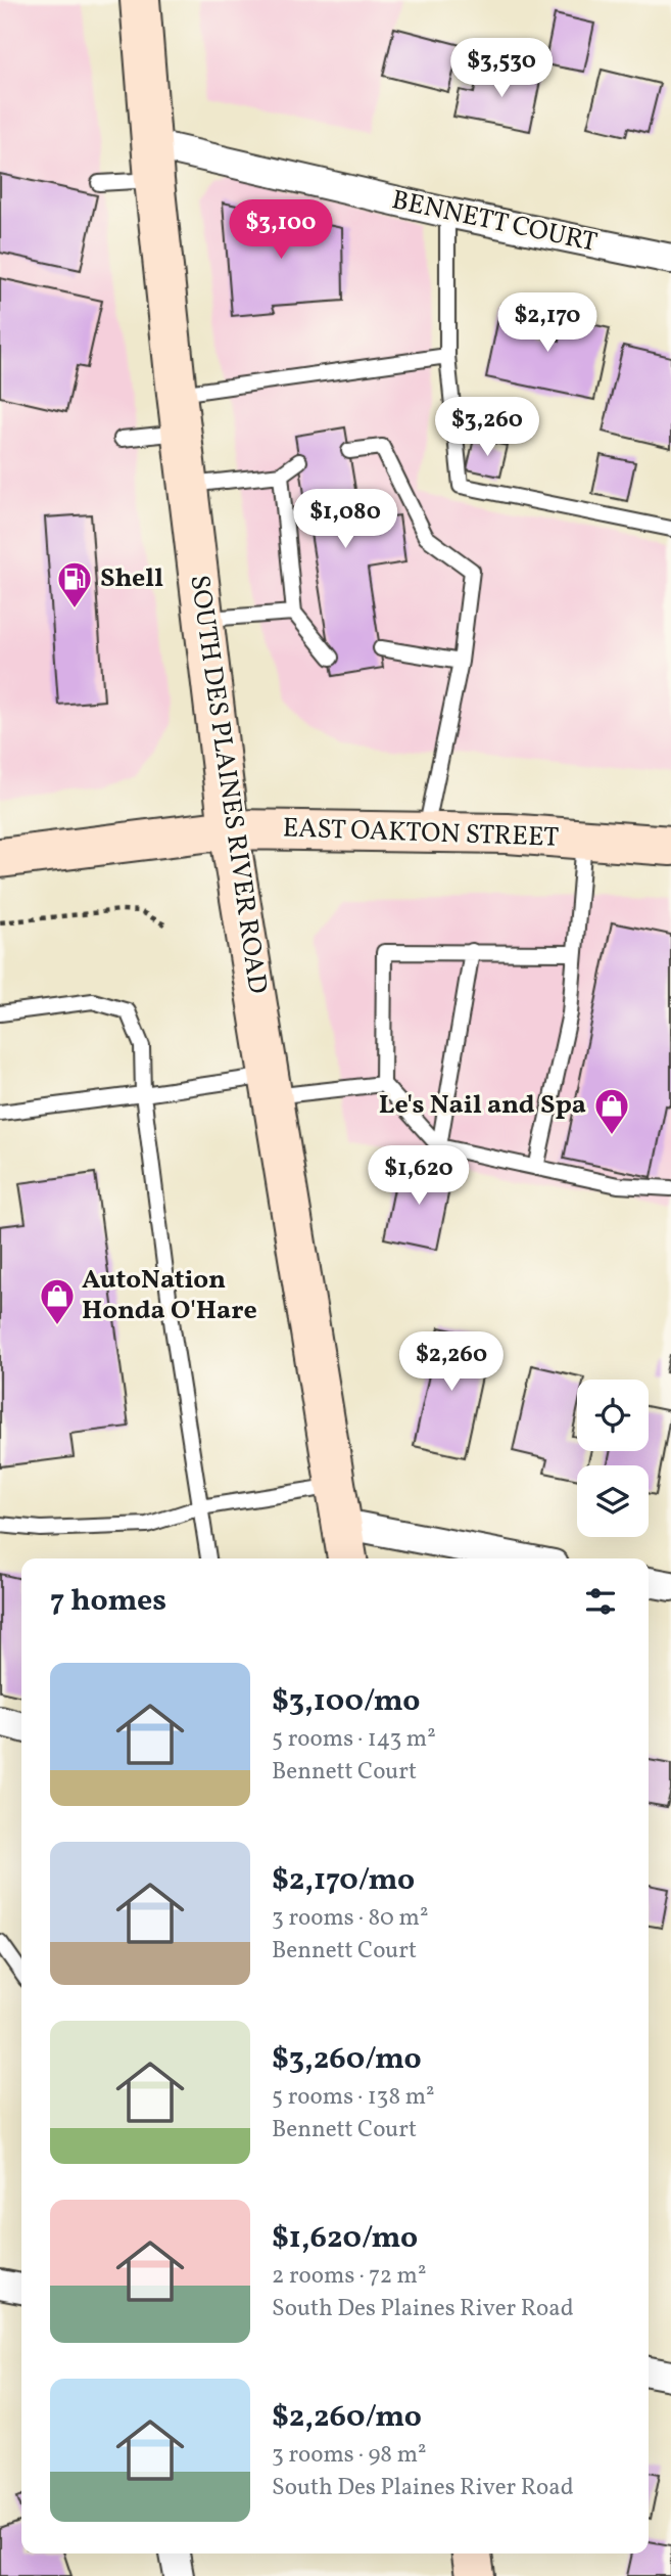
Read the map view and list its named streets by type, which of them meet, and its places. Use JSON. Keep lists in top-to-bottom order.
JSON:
{
  "streets": {
    "main road": ["SOUTH DES PLAINES RIVER ROAD", "EAST OAKTON STREET"],
    "street": ["BENNETT COURT"]
  },
  "crossings": [
    ["BENNETT COURT", "SOUTH DES PLAINES RIVER ROAD"],
    ["SOUTH DES PLAINES RIVER ROAD", "EAST OAKTON STREET"]
  ],
  "places": {
    "fuel station": ["Shell"],
    "shop": ["Le's Nail and Spa", "AutoNation Honda O'Hare"]
  },
  "page": {
    "price": [
      "$3,530",
      "$3,100",
      "$2,170",
      "$3,260",
      "$1,080",
      "$1,620",
      "$2,260"
    ],
    "heading": "7 homes",
    "list": [
      {
        "name": "$3,100/mo",
        "note": "5 rooms · 143 m² · Bennett Court"
      },
      {
        "name": "$2,170/mo",
        "note": "3 rooms · 80 m² · Bennett Court"
      },
      {
        "name": "$3,260/mo",
        "note": "5 rooms · 138 m² · Bennett Court"
      },
      {
        "name": "$1,620/mo",
        "note": "2 rooms · 72 m² · South Des Plaines River Road"
      },
      {
        "name": "$2,260/mo",
        "note": "3 rooms · 98 m² · South Des Plaines River Road"
      }
    ]
  }
}
